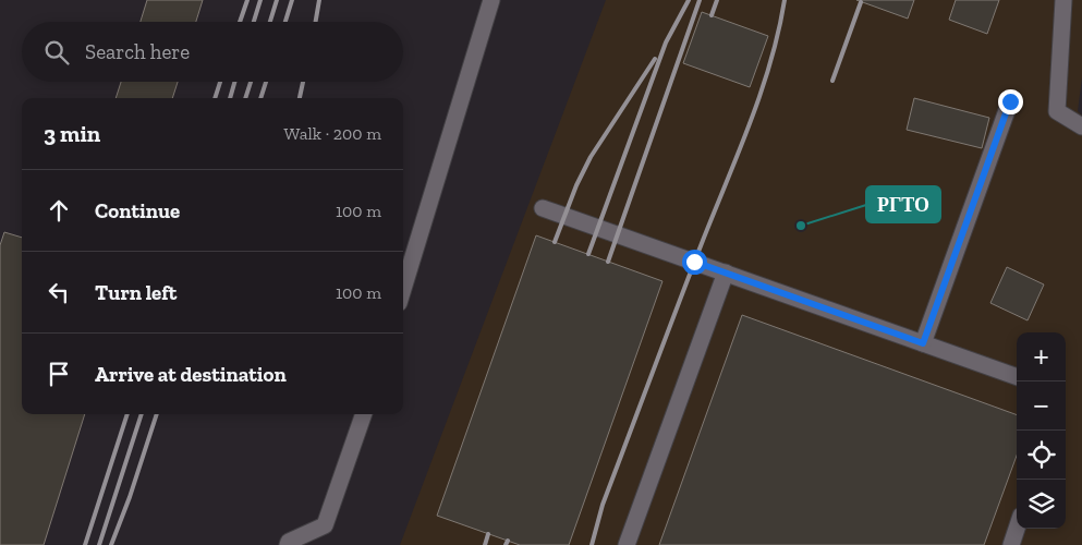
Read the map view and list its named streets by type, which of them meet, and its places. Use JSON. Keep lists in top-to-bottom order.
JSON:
{
  "places": ["РГТО"],
  "page": {
    "search": "Search here",
    "heading": ["3 min", "Walk · 200 m"],
    "list": [
      ["Continue", "100 m"],
      ["Turn left", "100 m"],
      "Arrive at destination"
    ],
    "map_buttons": ["+", "−"]
  }
}
